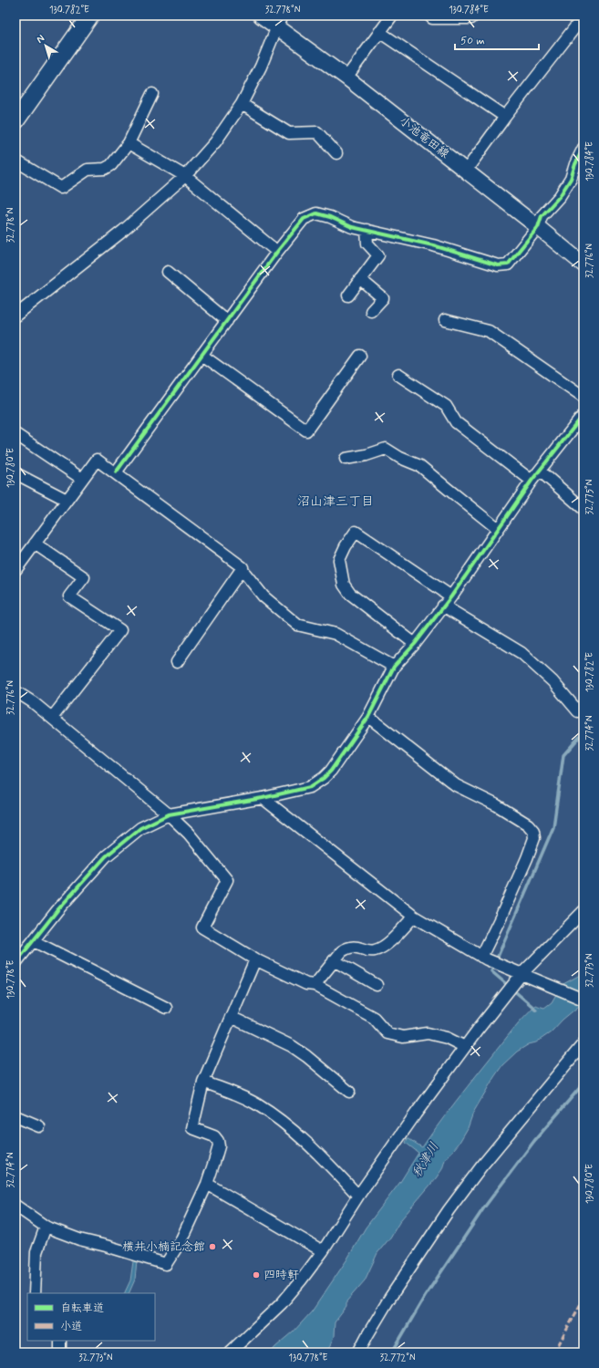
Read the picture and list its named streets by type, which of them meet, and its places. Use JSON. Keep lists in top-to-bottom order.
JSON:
{
  "streets": {
    "main road": ["小池竜田線"]
  },
  "districts": ["沼山津三丁目"],
  "water": ["秋津川"],
  "places": ["横井小楠記念館", "四時軒"],
  "legend": ["自転車道", "小道"],
  "scale_bar": "50 m",
  "north": "top left",
  "coordinates": [
    "130.782°E",
    "32.778°N",
    "130.784°E",
    "32.776°N",
    "130.780°E",
    "32.775°N",
    "32.774°N",
    "32.773°N",
    "130.778°E",
    "32.772°N"
  ]
}
